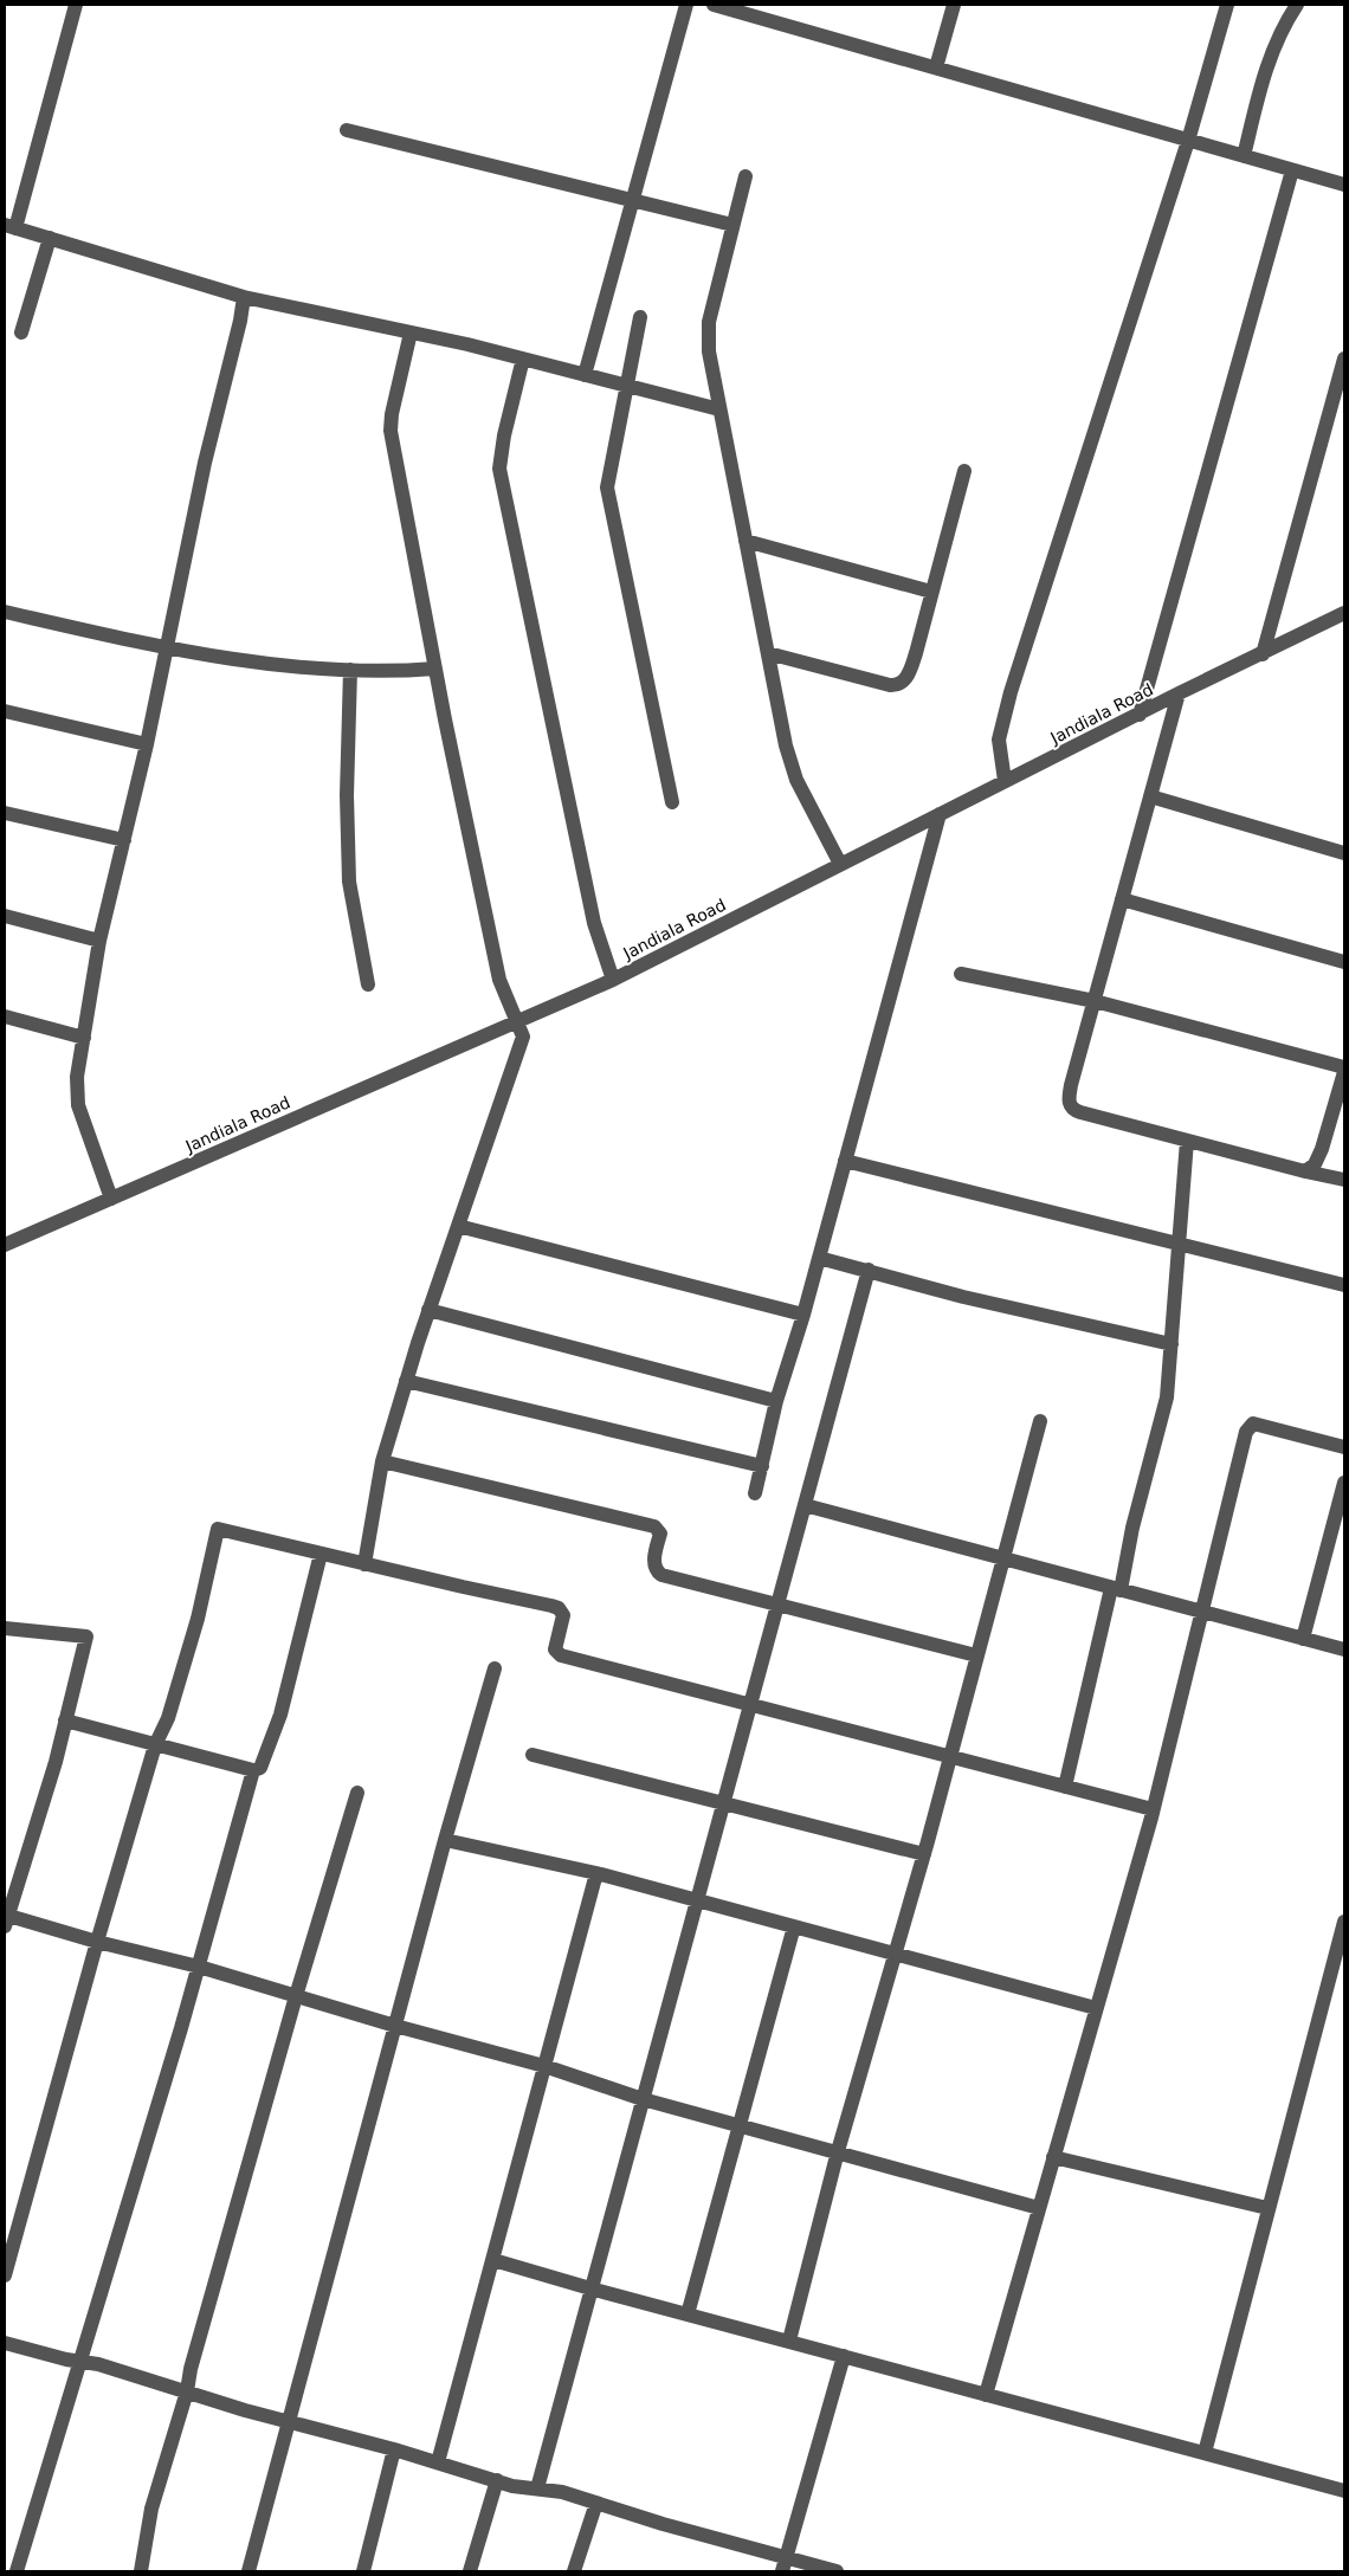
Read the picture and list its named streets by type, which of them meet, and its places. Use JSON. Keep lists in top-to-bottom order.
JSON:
{
  "streets": {
    "street": ["Jandiala Road"]
  }
}
